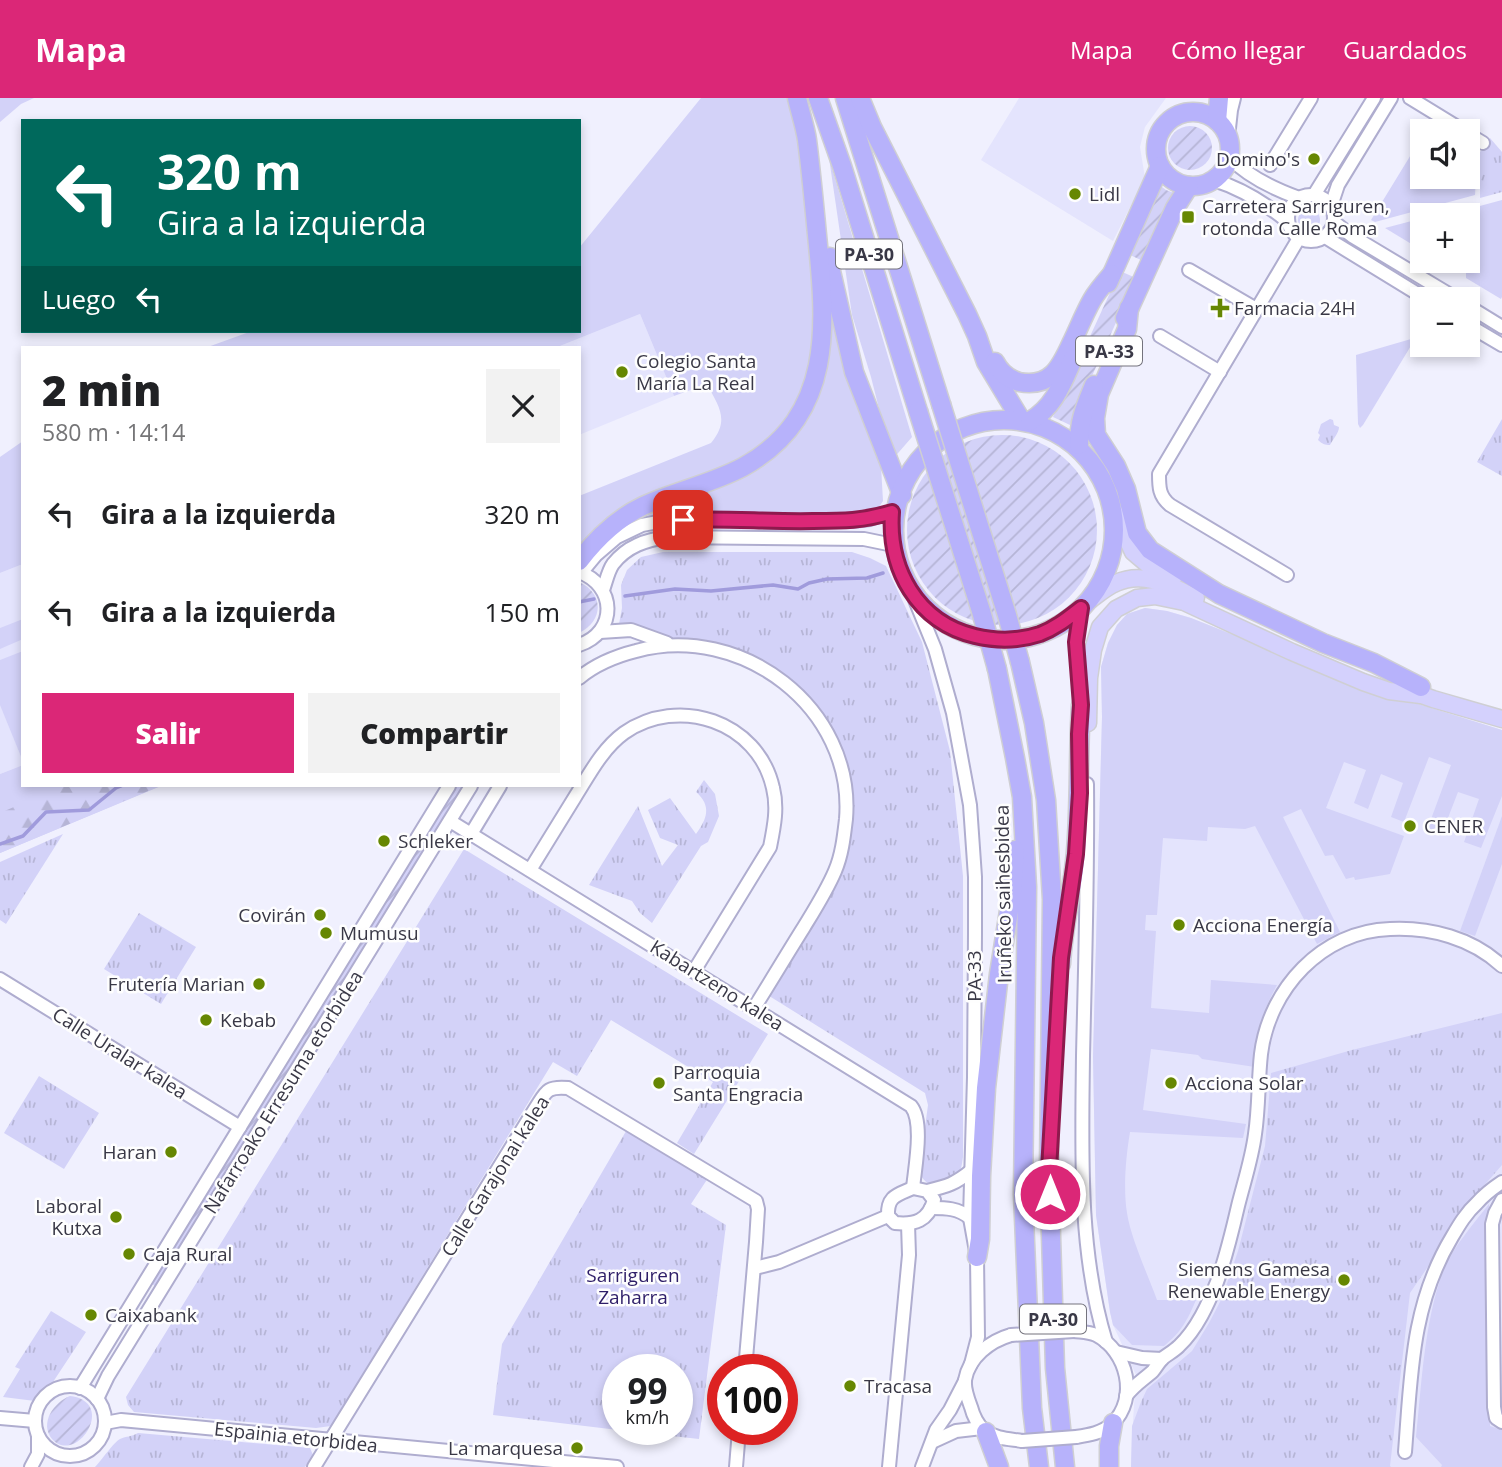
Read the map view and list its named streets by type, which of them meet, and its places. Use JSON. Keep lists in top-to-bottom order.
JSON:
{
  "streets": {
    "highway": ["PA-30", "PA-33", "Iruñeko saihesbidea"],
    "street": [
      "Kabartzeno kalea",
      "Calle Uralar kalea",
      "Nafarroako Erresuma etorbidea",
      "Calle Garajonai kalea",
      "Espainia etorbidea"
    ]
  },
  "crossings": [
    ["Kabartzeno kalea", "Nafarroako Erresuma etorbidea"],
    ["Calle Uralar kalea", "Nafarroako Erresuma etorbidea"],
    ["Nafarroako Erresuma etorbidea", "Espainia etorbidea"],
    ["Calle Garajonai kalea", "Espainia etorbidea"]
  ],
  "parks": ["Sarriguren Zaharra"],
  "places": {
    "other": [
      "Domino's",
      "Lidl",
      "Colegio Santa María La Real",
      "CENER",
      "Schleker",
      "Covirán",
      "Acciona Energía",
      "Mumusu",
      "Frutería Marian",
      "Kebab",
      "Parroquia Santa Engracia",
      "Acciona Solar",
      "Haran",
      "Laboral Kutxa",
      "Caja Rural",
      "Siemens Gamesa Renewable Energy",
      "Caixabank",
      "Tracasa",
      "La marquesa"
    ],
    "transit": ["Carretera Sarriguren, rotonda Calle Roma"],
    "health": ["Farmacia 24H"]
  },
  "page": {
    "header": "Mapa",
    "nav": ["Mapa", "Cómo llegar", "Guardados"],
    "map_buttons": ["+", "−"],
    "turn": ["320 m", "Gira a la izquierda"],
    "then": "Luego",
    "heading": ["2 min", "580 m · 14:14"],
    "list": [
      {
        "name": "Gira a la izquierda",
        "value": "320 m"
      },
      {
        "name": "Gira a la izquierda",
        "value": "150 m"
      }
    ],
    "buttons": ["Salir", "Compartir"],
    "speed": "99 km/h",
    "limit": "100"
  }
}
